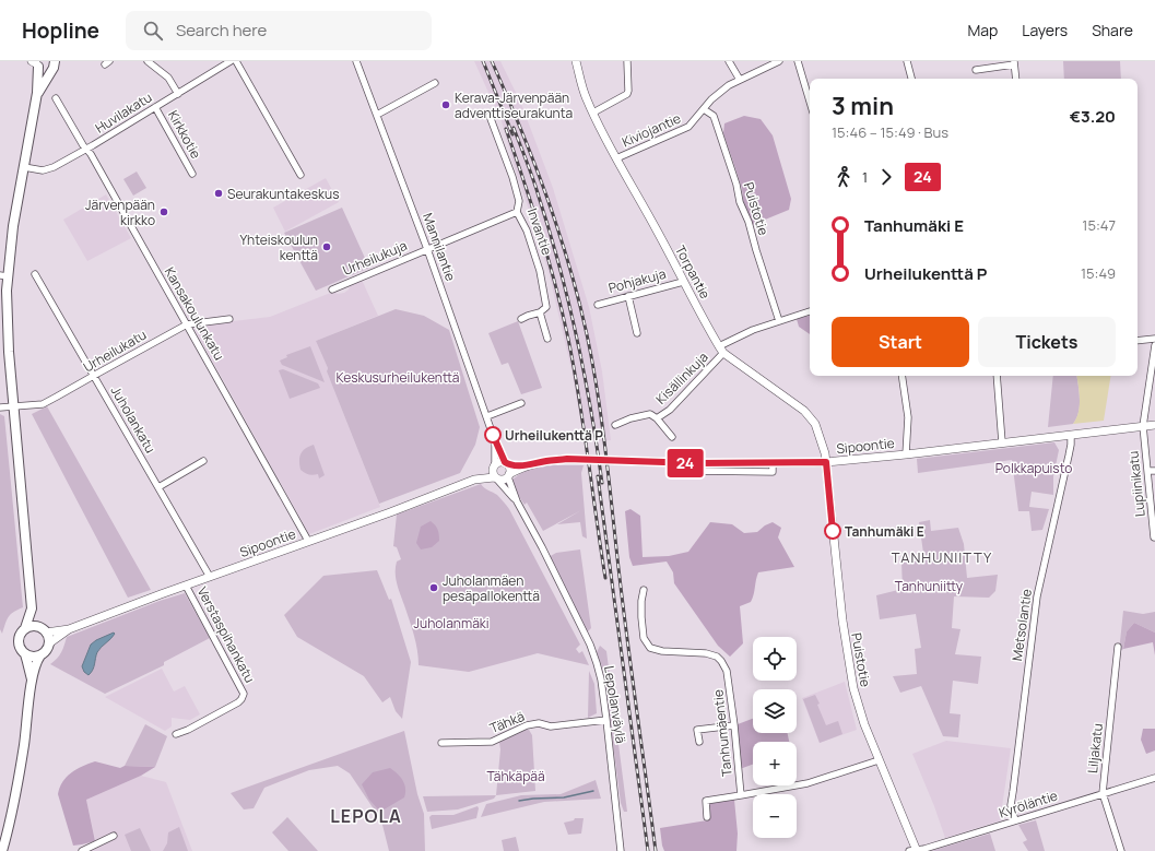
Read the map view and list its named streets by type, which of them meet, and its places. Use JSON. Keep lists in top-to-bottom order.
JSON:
{
  "streets": {
    "street": [
      "Huvilakatu",
      "Kiviojantie",
      "Kirkkotie",
      "Puistotie",
      "Invantie",
      "Mannilantie",
      "Urheilukuja",
      "Torpantie",
      "Pohjakuja",
      "Kansakoulunkatu",
      "Urheilukatu",
      "Kisällinkuja",
      "Juholankatu",
      "Sipoontie",
      "Lupiinikatu",
      "Metsolantie",
      "Verstaspihankatu",
      "Lepolanväylä",
      "Tähkä",
      "Tanhumäentie",
      "Liljakatu",
      "Kyröläntie"
    ]
  },
  "crossings": [
    ["Huvilakatu", "Kirkkotie"],
    ["Huvilakatu", "Kansakoulunkatu"],
    ["Kiviojantie", "Puistotie"],
    ["Kiviojantie", "Torpantie"],
    ["Puistotie", "Torpantie"],
    ["Puistotie", "Sipoontie"],
    ["Puistotie", "Kyröläntie"],
    ["Mannilantie", "Urheilukuja"],
    ["Mannilantie", "Sipoontie"],
    ["Mannilantie", "Lepolanväylä"],
    ["Torpantie", "Pohjakuja"],
    ["Torpantie", "Kisällinkuja"],
    ["Torpantie", "Sipoontie"],
    ["Kansakoulunkatu", "Urheilukatu"],
    ["Kansakoulunkatu", "Sipoontie"],
    ["Urheilukatu", "Juholankatu"],
    ["Juholankatu", "Sipoontie"],
    ["Sipoontie", "Lupiinikatu"],
    ["Sipoontie", "Metsolantie"],
    ["Sipoontie", "Verstaspihankatu"],
    ["Sipoontie", "Lepolanväylä"],
    ["Metsolantie", "Kyröläntie"],
    ["Lepolanväylä", "Tähkä"],
    ["Liljakatu", "Kyröläntie"]
  ],
  "districts": ["TANHUNIITTY", "LEPOLA"],
  "parks": [
    "Keskusurheilukenttä",
    "Polkkapuisto",
    "Tanhuniitty",
    "Juholanmäki",
    "Tähkäpää"
  ],
  "places": [
    "Kerava-Järvenpään adventtiseurakunta",
    "Seurakuntakeskus",
    "Järvenpään kirkko",
    "Yhteiskoulun kenttä",
    "Urheilukenttä P",
    "Tanhumäki E",
    "Juholanmäen pesäpallokenttä"
  ],
  "lines": ["bus line 24"],
  "page": {
    "header": "Hopline",
    "search": "Search here",
    "nav": ["Map", "Layers", "Share"],
    "on_map": "24",
    "heading": ["3 min", "15:46 – 15:49 · Bus", "€3.20"],
    "legs": ["1", "24"],
    "list": [
      {
        "name": "Tanhumäki E",
        "value": "15:47"
      },
      {
        "name": "Urheilukenttä P",
        "value": "15:49"
      }
    ],
    "buttons": ["Start", "Tickets"],
    "map_buttons": ["+", "−"]
  }
}
